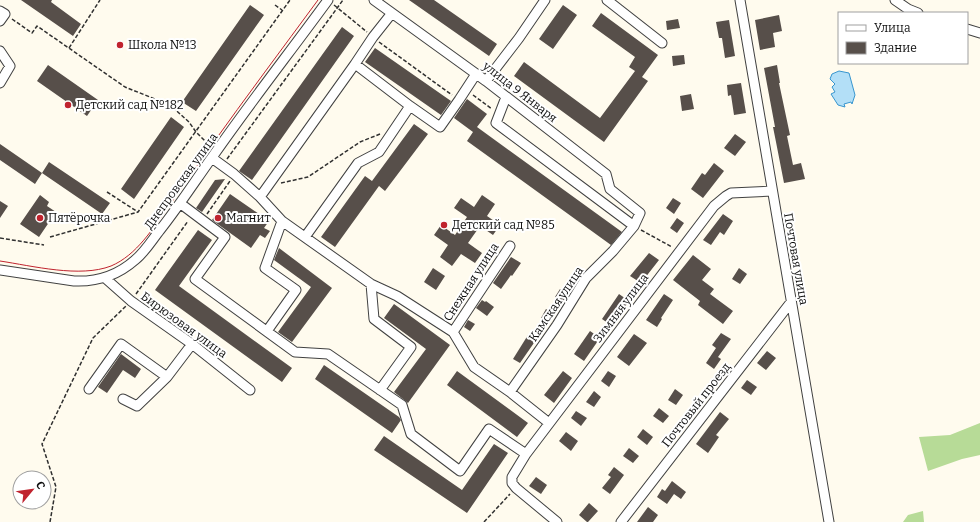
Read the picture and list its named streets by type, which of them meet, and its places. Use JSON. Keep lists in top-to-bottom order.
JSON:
{
  "streets": {
    "street": [
      "улица 9 Января",
      "Днепровская улица",
      "Почтовая улица",
      "Снежная улица",
      "Камская улица",
      "Зимняя улица",
      "Бирюзовая улица",
      "Почтовый проезд"
    ]
  },
  "crossings": [
    ["улица 9 Января", "Камская улица"],
    ["Днепровская улица", "Бирюзовая улица"],
    ["Почтовая улица", "Зимняя улица"],
    ["Почтовая улица", "Почтовый проезд"]
  ],
  "places": [
    "Школа №13",
    "Детский сад №182",
    "Пятёрочка",
    "Магнит",
    "Детский сад №85"
  ],
  "legend": ["Улица", "Здание"],
  "north": "top right"
}
